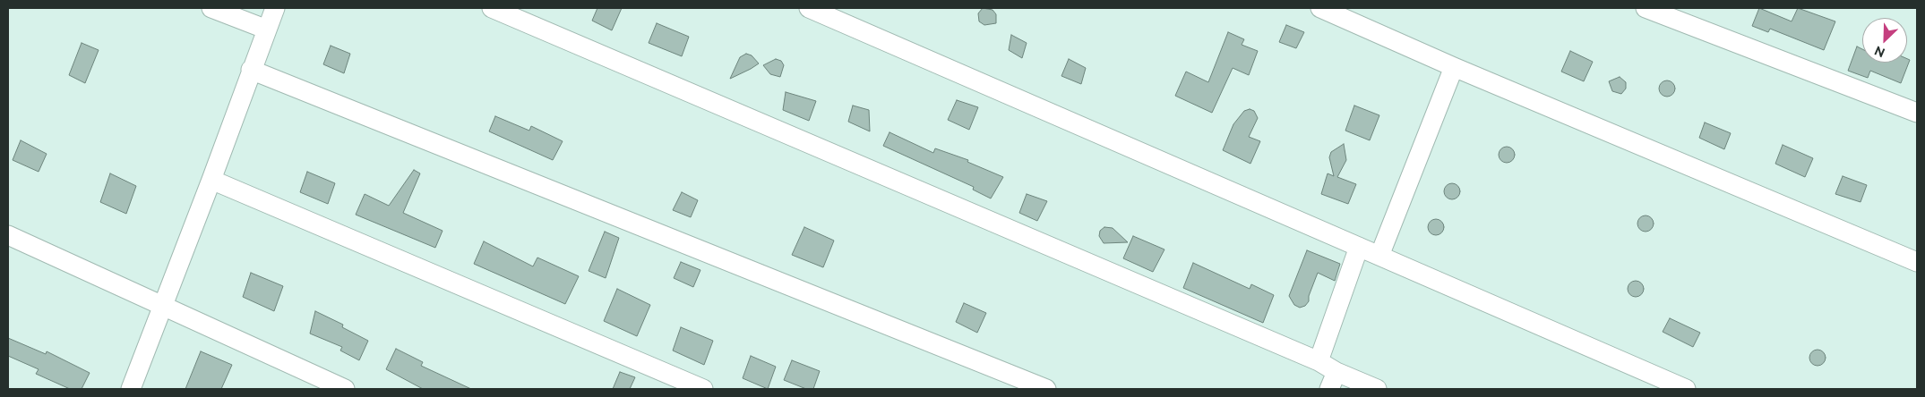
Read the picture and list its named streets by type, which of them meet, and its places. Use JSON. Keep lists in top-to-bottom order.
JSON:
{
  "north": "bottom left"
}
